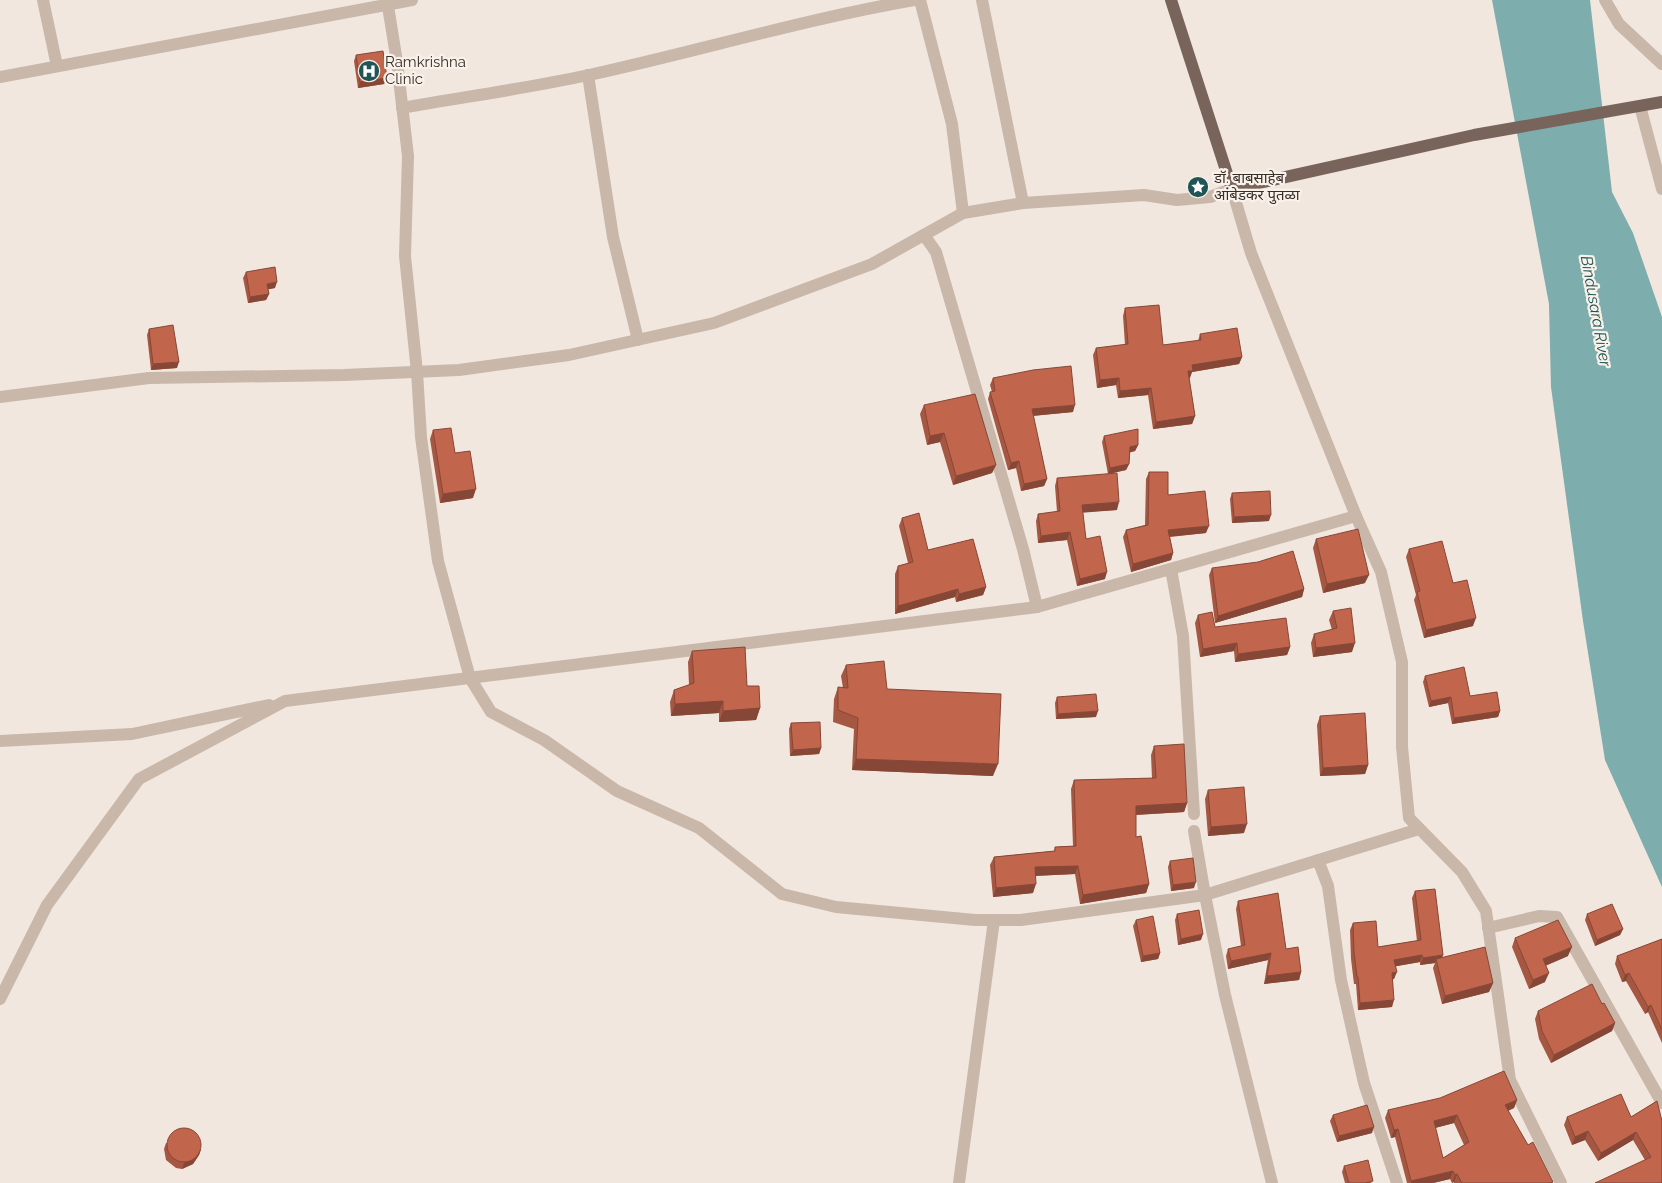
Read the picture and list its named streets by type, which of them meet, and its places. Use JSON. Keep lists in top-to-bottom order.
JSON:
{
  "water": ["Bindusara River"],
  "places": {
    "hospital": ["Ramkrishna Clinic"],
    "place": ["डॉ. बाबसाहेब आंबेडकर पुतळा"]
  }
}
